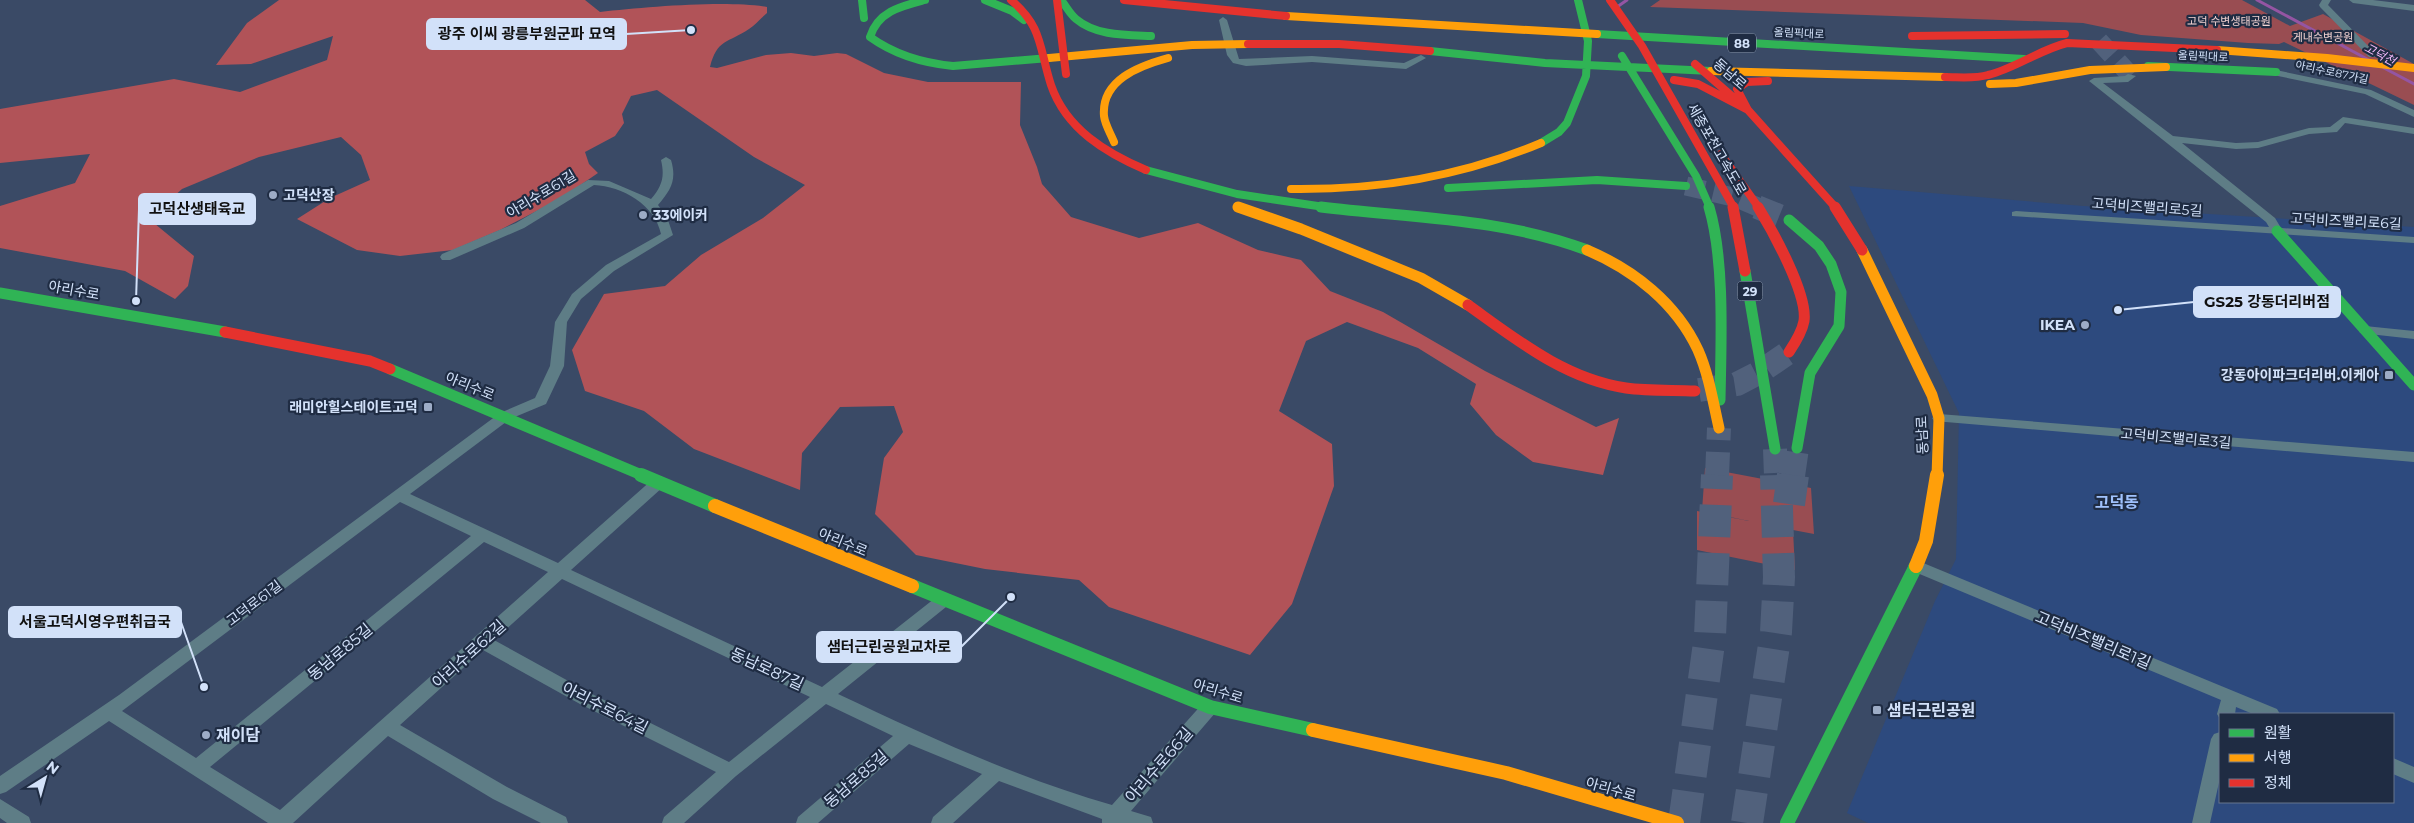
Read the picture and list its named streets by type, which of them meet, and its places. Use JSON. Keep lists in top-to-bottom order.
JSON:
{
  "streets": {
    "main road": [
      "올림픽대로",
      "88",
      "동남로",
      "세종포천고속도로",
      "아리수로",
      "29"
    ],
    "street": [
      "아리수로87가길",
      "아리수로61길",
      "고덕비즈밸리로5길",
      "고덕비즈밸리로6길",
      "고덕비즈밸리로3길",
      "고덕로61길",
      "고덕비즈밸리로1길",
      "동남로85길",
      "아리수로62길",
      "동남로87길",
      "아리수로64길",
      "아리수로66길"
    ]
  },
  "crossings": [
    ["올림픽대로", "아리수로87가길"],
    ["동남로", "고덕비즈밸리로3길"],
    ["동남로", "고덕비즈밸리로1길"],
    ["아리수로61길", "아리수로"],
    ["아리수로61길", "고덕로61길"],
    ["고덕비즈밸리로5길", "고덕비즈밸리로6길"],
    ["아리수로", "고덕로61길"],
    ["아리수로", "아리수로62길"],
    ["아리수로", "아리수로66길"],
    ["고덕로61길", "동남로87길"],
    ["동남로85길", "동남로87길"],
    ["아리수로62길", "동남로87길"],
    ["아리수로62길", "아리수로64길"],
    ["동남로87길", "아리수로66길"]
  ],
  "districts": ["고덕동"],
  "water": ["고덕천"],
  "parks": ["고덕 수변생태공원", "게내수변공원"],
  "places": {
    "other": [
      "광주 이씨 광릉부원군파 묘역",
      "고덕산장",
      "33에이커",
      "고덕산생태육교",
      "GS25 강동더리버점",
      "IKEA",
      "샘터근린공원교차로",
      "서울고덕시영우편취급국",
      "재이담"
    ],
    "transit": ["강동아이파크더리버.이케아", "래미안힐스테이트고덕", "샘터근린공원"]
  },
  "legend": ["원활", "서행", "정체"],
  "north": "top right"
}
